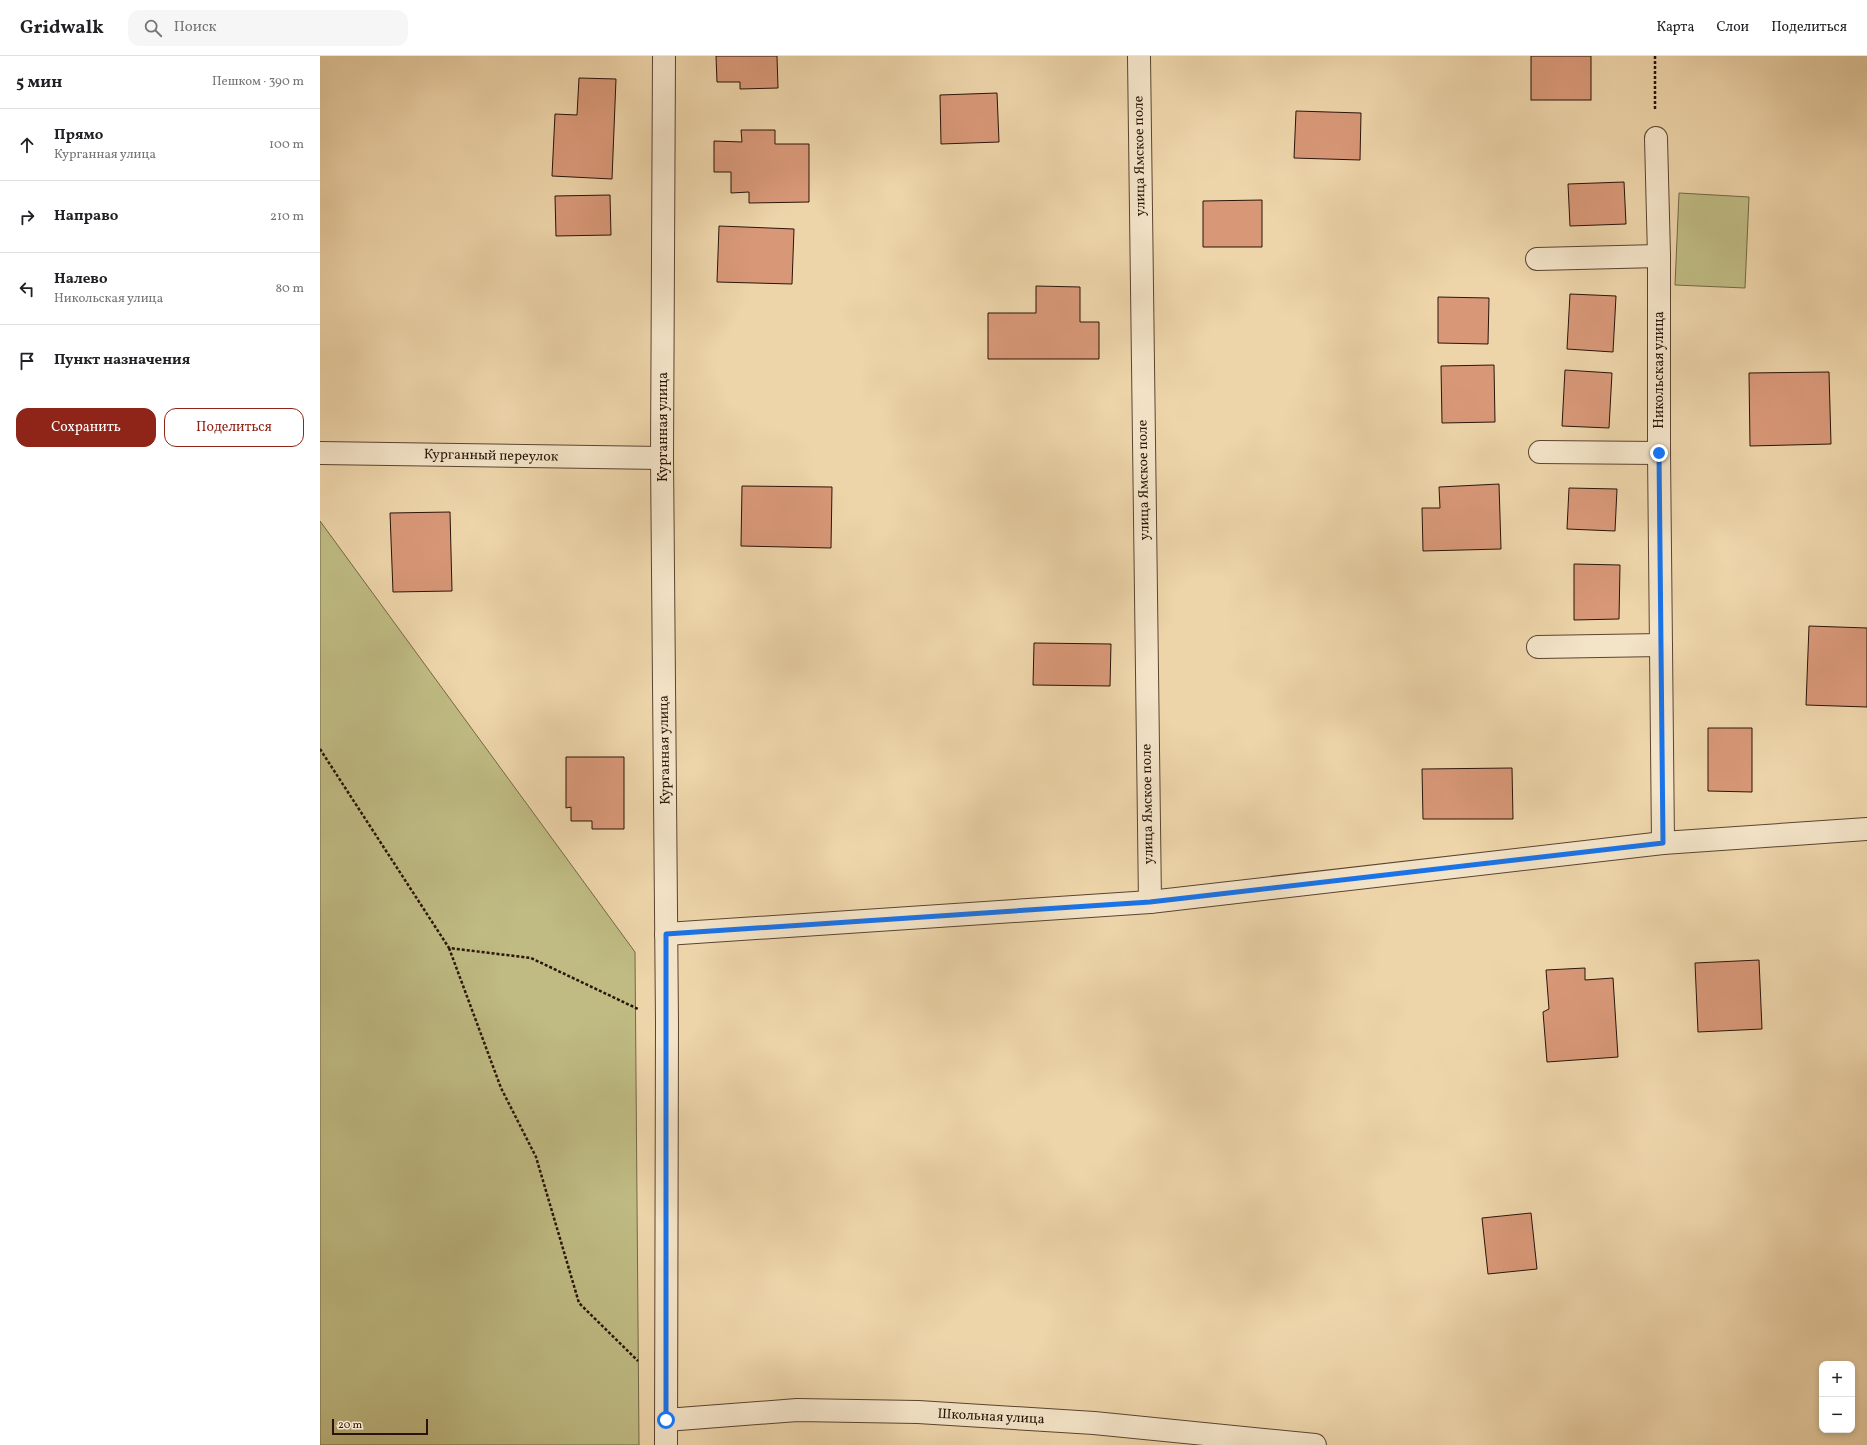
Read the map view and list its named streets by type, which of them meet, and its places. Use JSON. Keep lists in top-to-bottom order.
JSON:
{
  "streets": {
    "street": [
      "улица Ямское поле",
      "Никольская улица",
      "Курганная улица",
      "Курганный переулок",
      "Школьная улица"
    ]
  },
  "crossings": [
    ["Курганная улица", "Курганный переулок"],
    ["Курганная улица", "Школьная улица"]
  ],
  "scale_bar": "20 m",
  "page": {
    "header": "Gridwalk",
    "search": "Поиск",
    "nav": ["Карта", "Слои", "Поделиться"],
    "heading": ["5 мин", "Пешком · 390 m"],
    "list": [
      ["Прямо", "Курганная улица", "100 m"],
      ["Направо", "210 m"],
      ["Налево", "Никольская улица", "80 m"],
      "Пункт назначения"
    ],
    "buttons": ["Сохранить", "Поделиться"],
    "map_buttons": ["+", "−"],
    "scale": "20 m"
  }
}
